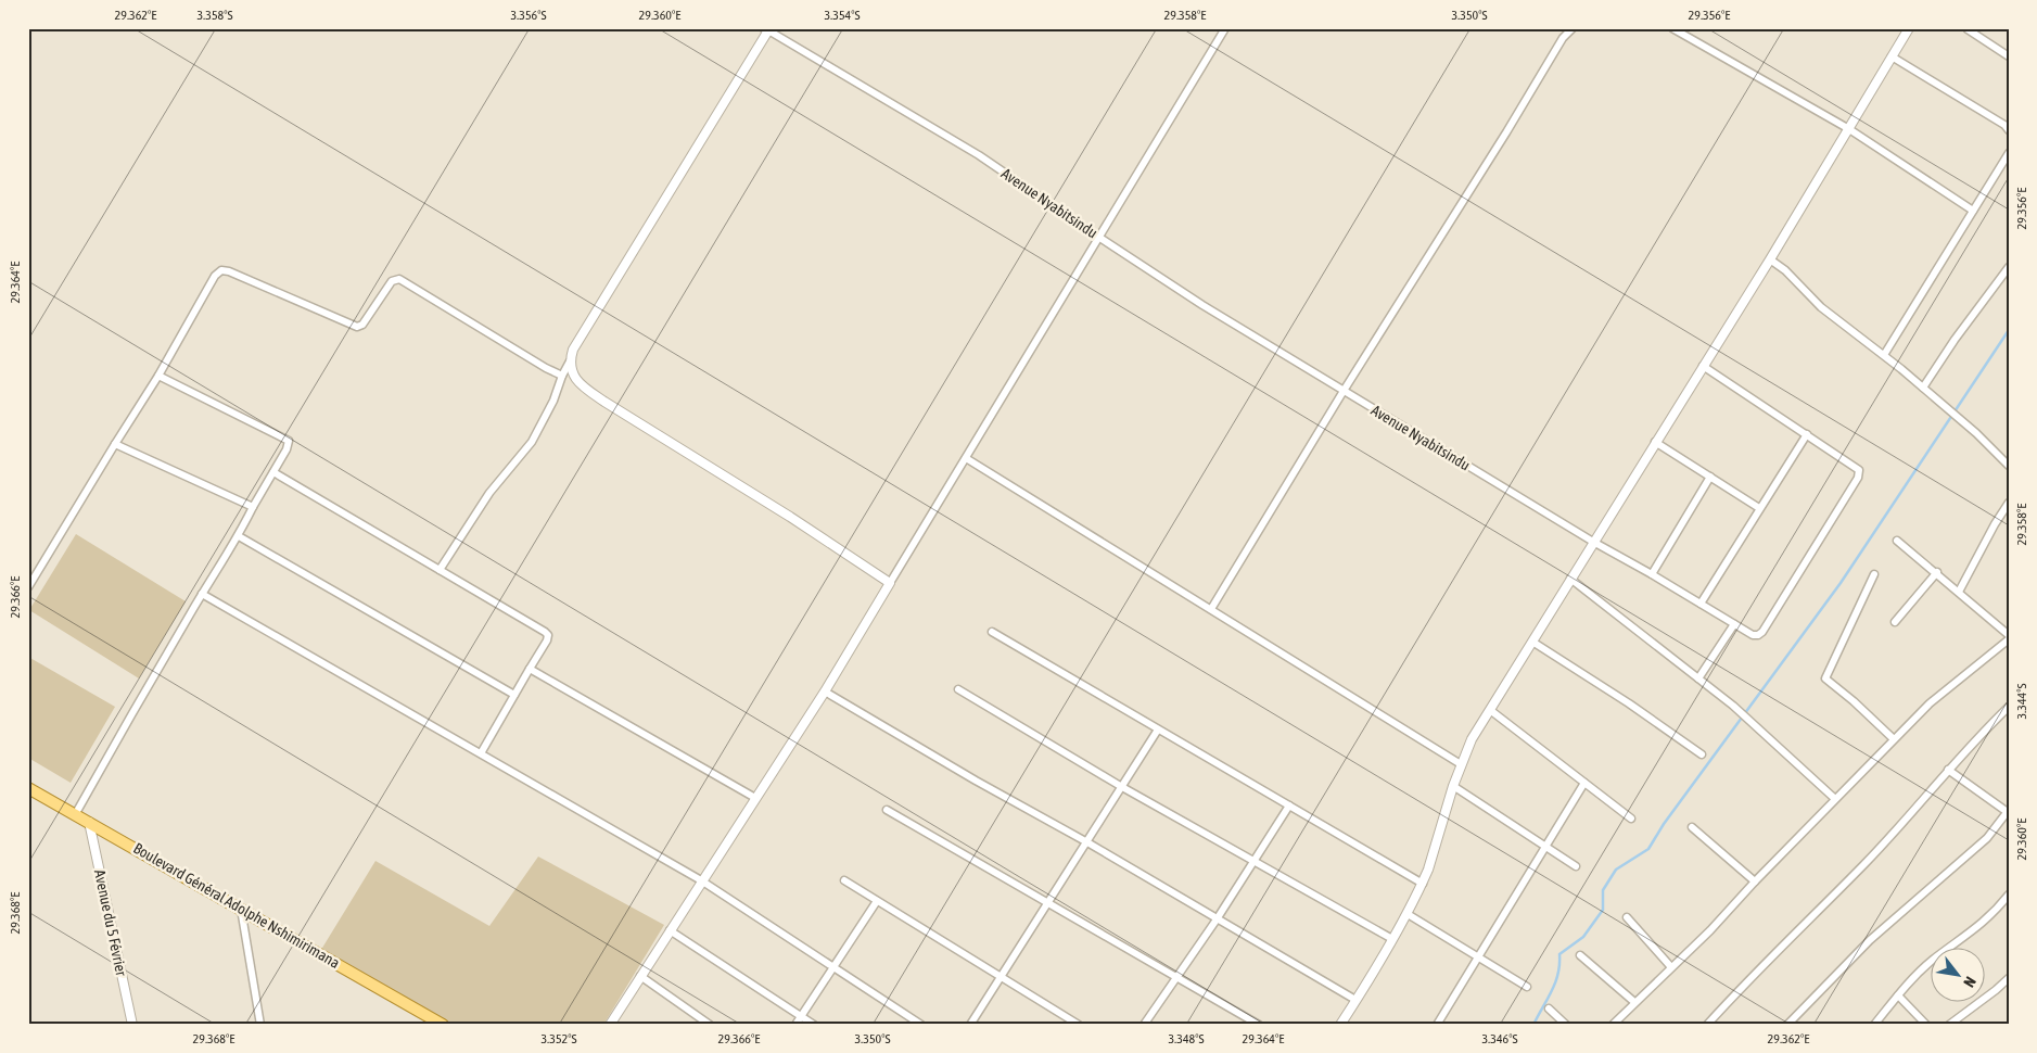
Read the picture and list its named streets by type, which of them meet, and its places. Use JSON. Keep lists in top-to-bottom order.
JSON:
{
  "streets": {
    "main road": ["Boulevard Général Adolphe Nshimirimana"],
    "street": ["Avenue Nyabitsindu", "Avenue du 5 Février"]
  },
  "crossings": [
    ["Boulevard Général Adolphe Nshimirimana", "Avenue du 5 Février"]
  ],
  "north": "bottom right",
  "coordinates": [
    "29.362°E",
    "3.358°S",
    "3.356°S",
    "29.360°E",
    "3.354°S",
    "29.358°E",
    "3.350°S",
    "29.356°E",
    "29.364°E",
    "29.366°E",
    "3.344°S",
    "29.368°E",
    "3.352°S",
    "3.348°S",
    "3.346°S"
  ]
}
